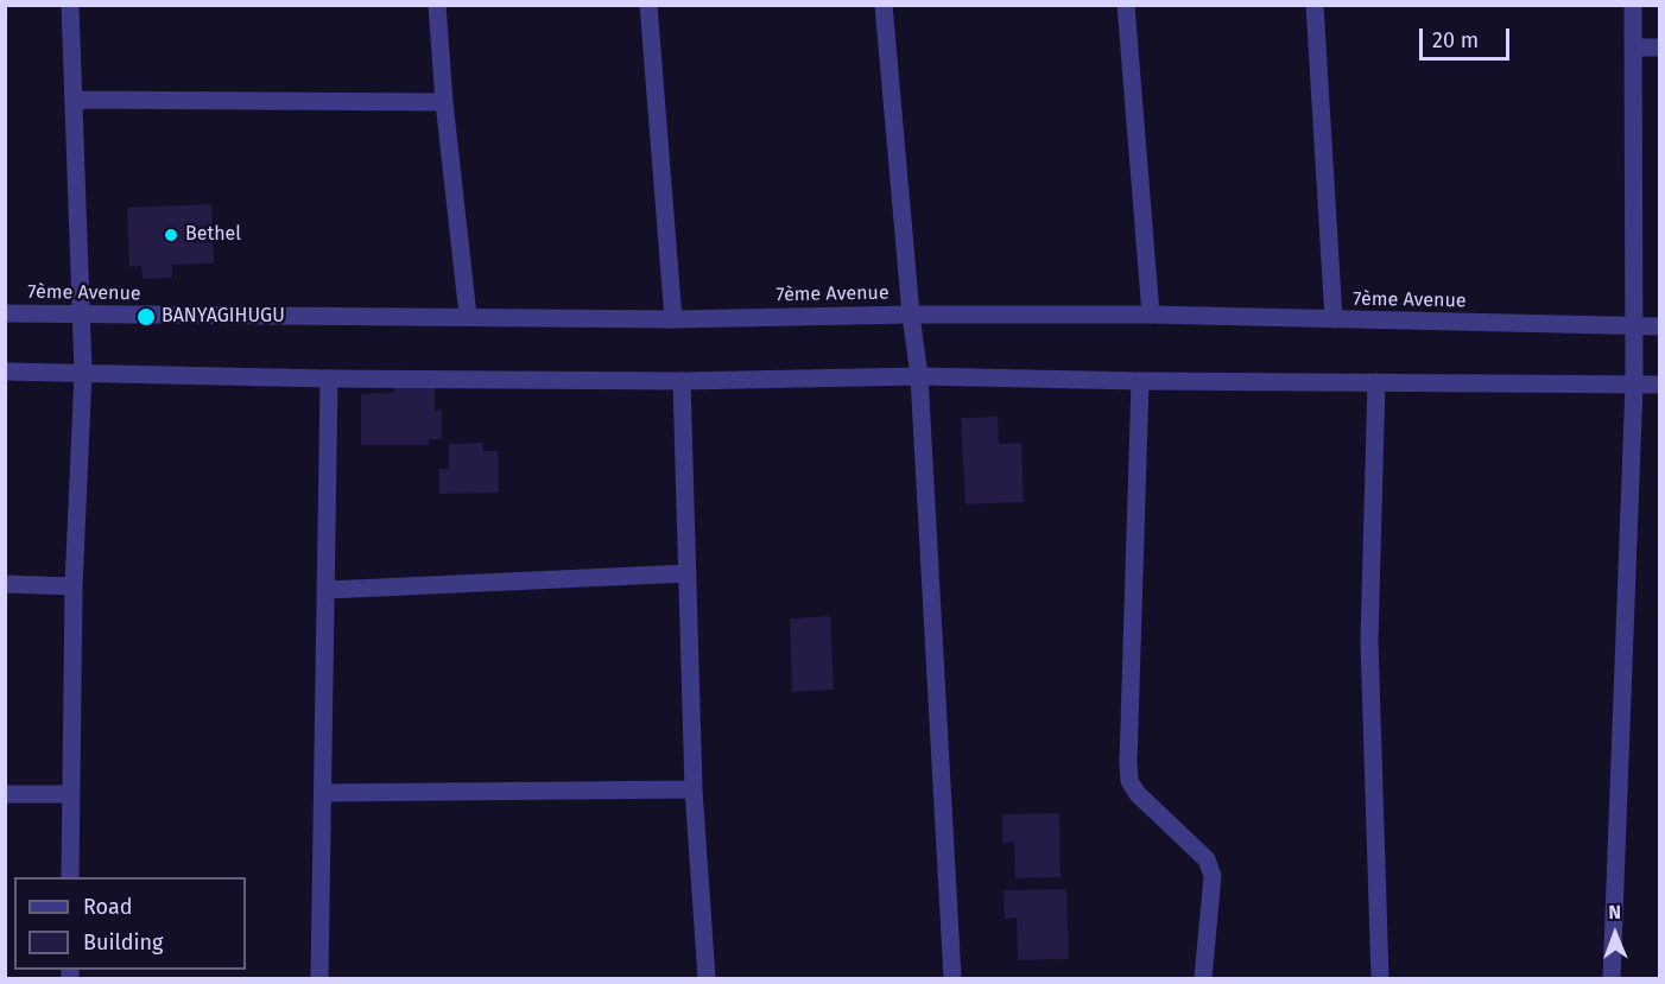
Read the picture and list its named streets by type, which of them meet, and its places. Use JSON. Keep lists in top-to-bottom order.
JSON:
{
  "streets": {
    "street": ["7ème Avenue"]
  },
  "places": ["Bethel", "BANYAGIHUGU"],
  "legend": ["Road", "Building"],
  "scale_bar": "20 m",
  "north": "top"
}
